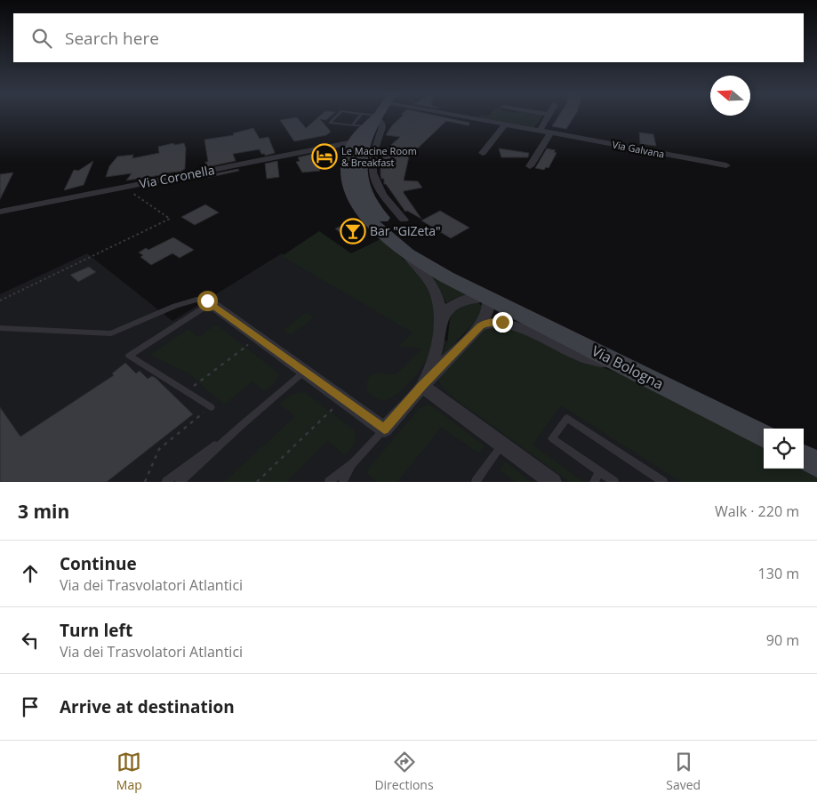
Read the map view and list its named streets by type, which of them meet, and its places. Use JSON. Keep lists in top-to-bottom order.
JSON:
{
  "streets": {
    "main road": ["Via Bologna"],
    "street": ["Via Galvana", "Via Coronella"]
  },
  "crossings": [
    ["Via Coronella", "Via Bologna"]
  ],
  "places": {
    "hotel": ["Le Macine Room & Breakfast"],
    "bar": ["Bar \"GiZeta\""]
  },
  "north": "left",
  "page": {
    "search": "Search here",
    "heading": ["3 min", "Walk · 220 m"],
    "list": [
      ["Continue", "Via dei Trasvolatori Atlantici", "130 m"],
      ["Turn left", "Via dei Trasvolatori Atlantici", "90 m"],
      "Arrive at destination"
    ],
    "nav": ["Map", "Directions", "Saved"]
  }
}
